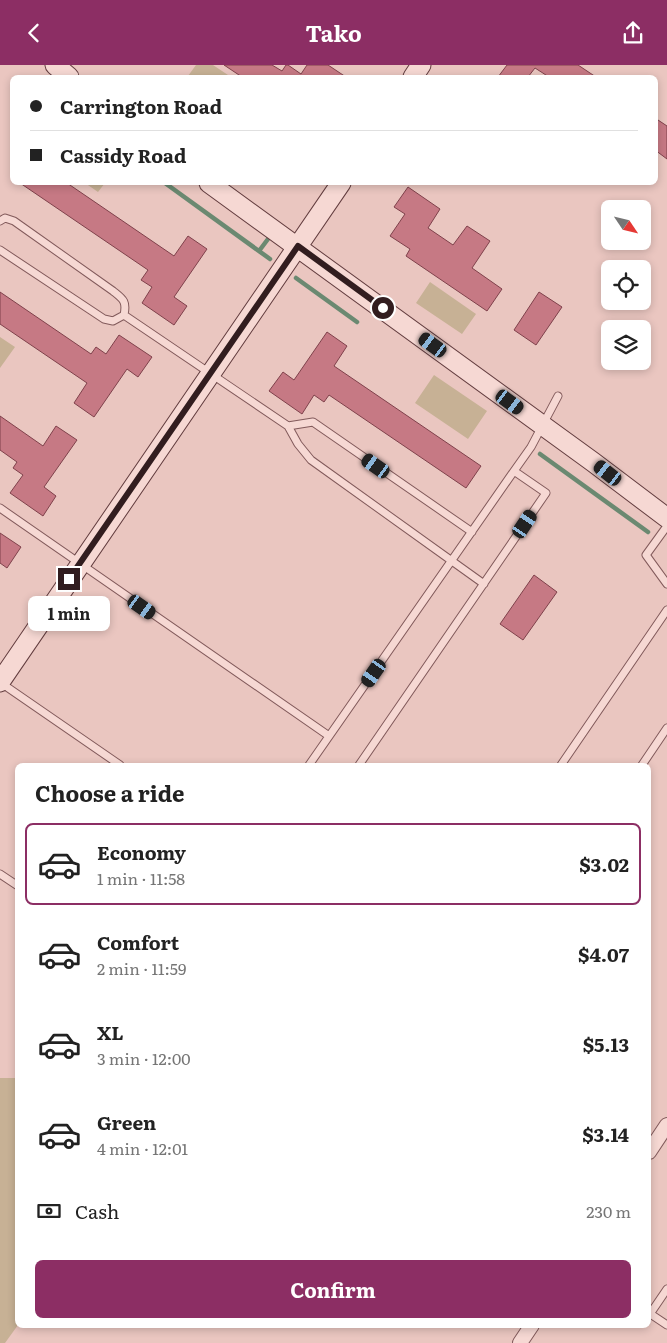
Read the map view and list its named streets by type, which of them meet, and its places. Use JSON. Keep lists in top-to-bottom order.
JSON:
{
  "north": "bottom right",
  "page": {
    "header": "Tako",
    "banner": ["Carrington Road", "Cassidy Road"],
    "bubble": "1 min",
    "heading": "Choose a ride",
    "list": [
      {
        "name": "Economy",
        "note": "1 min · 11:58",
        "value": "$3.02"
      },
      {
        "name": "Comfort",
        "note": "2 min · 11:59",
        "value": "$4.07"
      },
      {
        "name": "XL",
        "note": "3 min · 12:00",
        "value": "$5.13"
      },
      {
        "name": "Green",
        "note": "4 min · 12:01",
        "value": "$3.14"
      }
    ],
    "pay": ["Cash", "230 m"],
    "buttons": "Confirm"
  }
}
